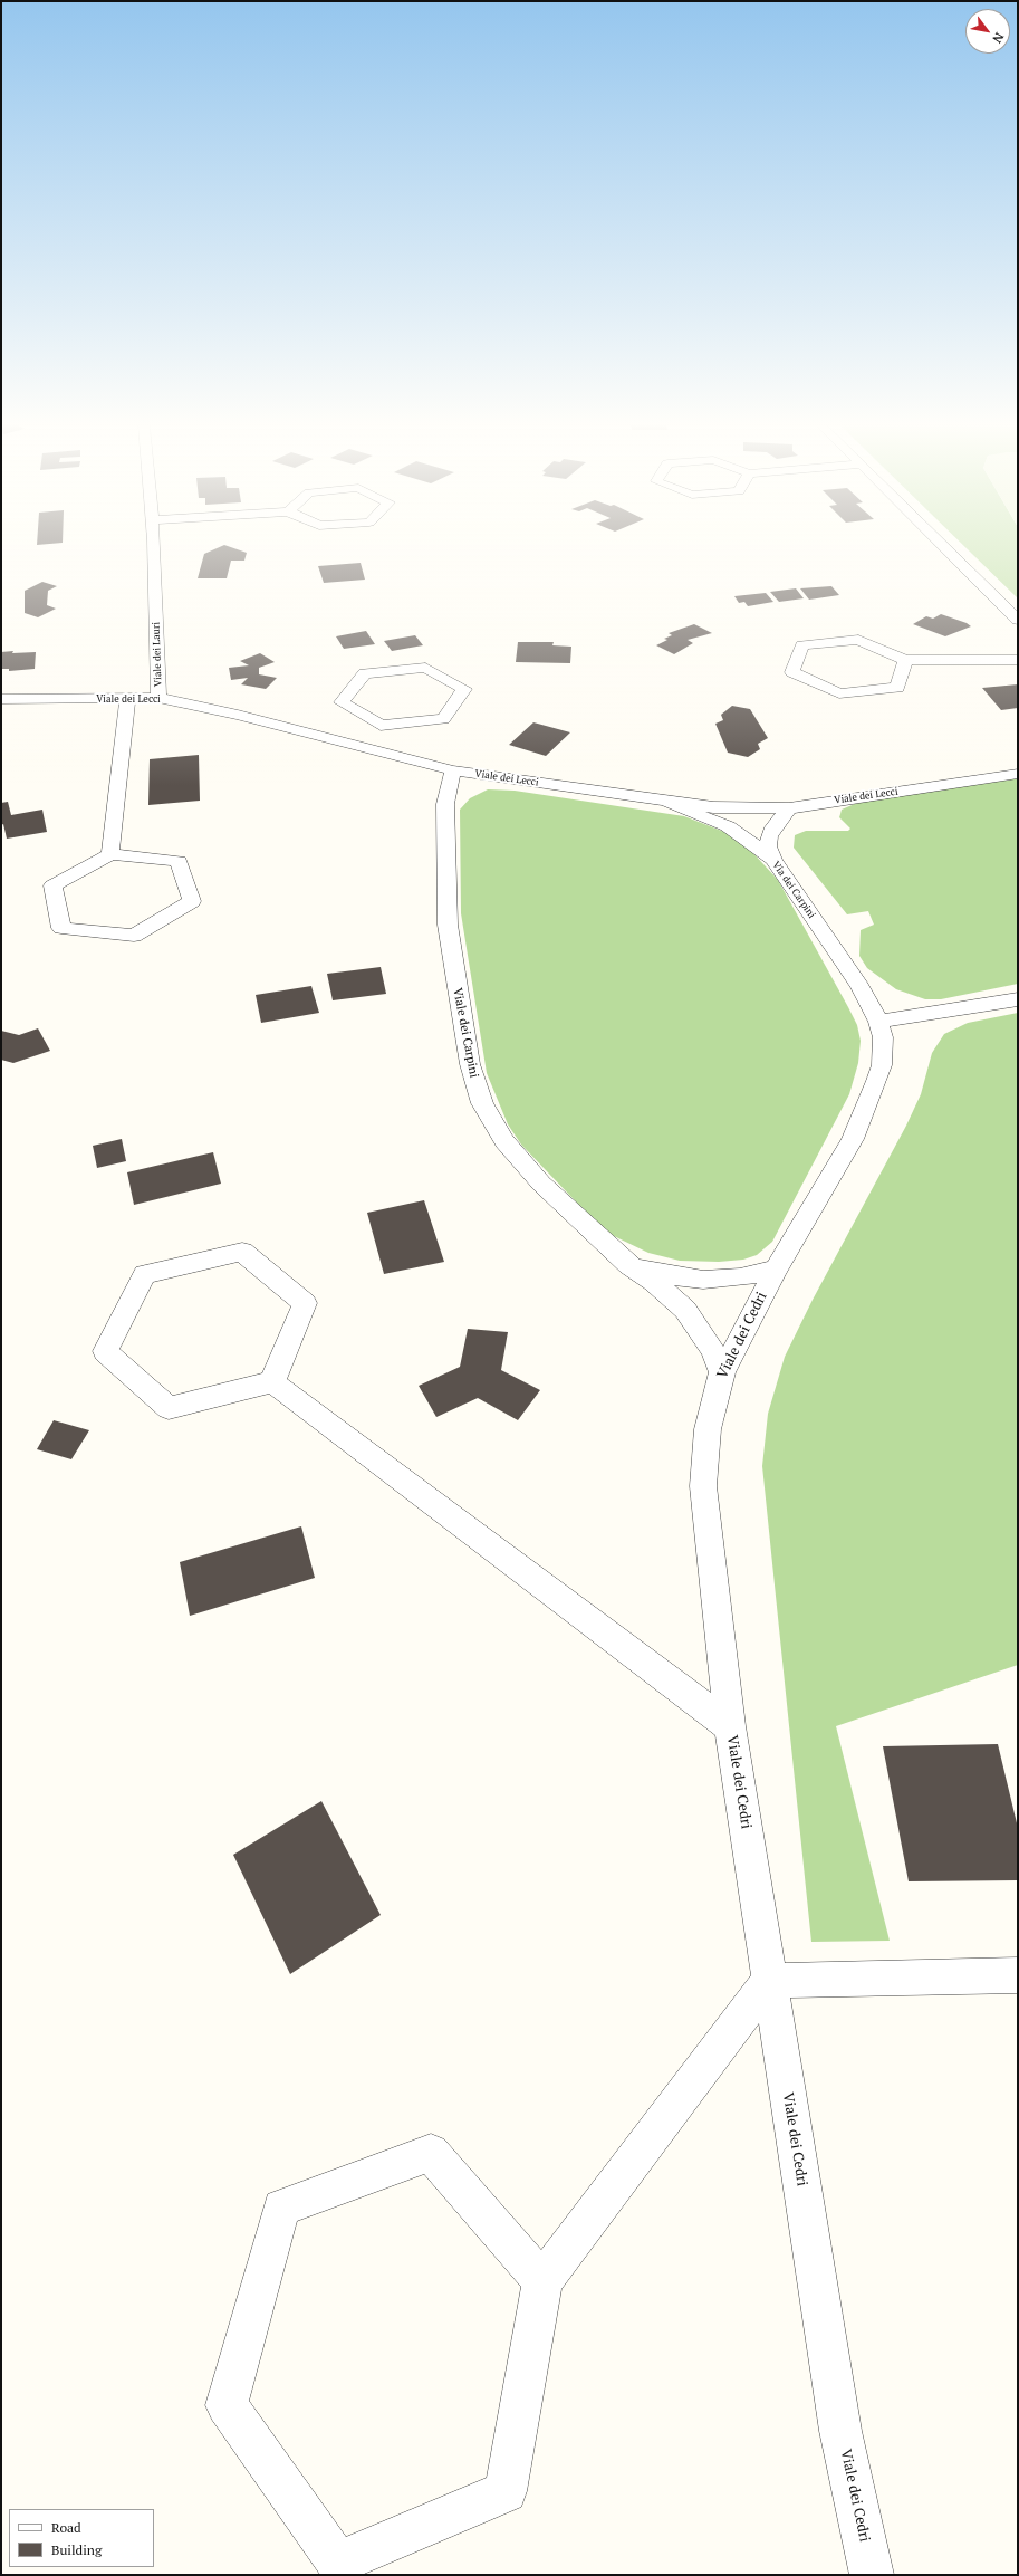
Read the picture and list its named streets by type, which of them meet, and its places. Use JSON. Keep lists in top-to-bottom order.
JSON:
{
  "streets": {
    "street": [
      "Viale dei Lauri",
      "Viale dei Lecci",
      "Via dei Carpini",
      "Viale dei Carpini",
      "Viale dei Cedri"
    ]
  },
  "crossings": [
    ["Viale dei Lauri", "Viale dei Lecci"],
    ["Viale dei Lecci", "Via dei Carpini"],
    ["Viale dei Lecci", "Viale dei Carpini"],
    ["Via dei Carpini", "Viale dei Cedri"],
    ["Viale dei Carpini", "Viale dei Cedri"]
  ],
  "legend": ["Road", "Building"],
  "north": "bottom right"
}
